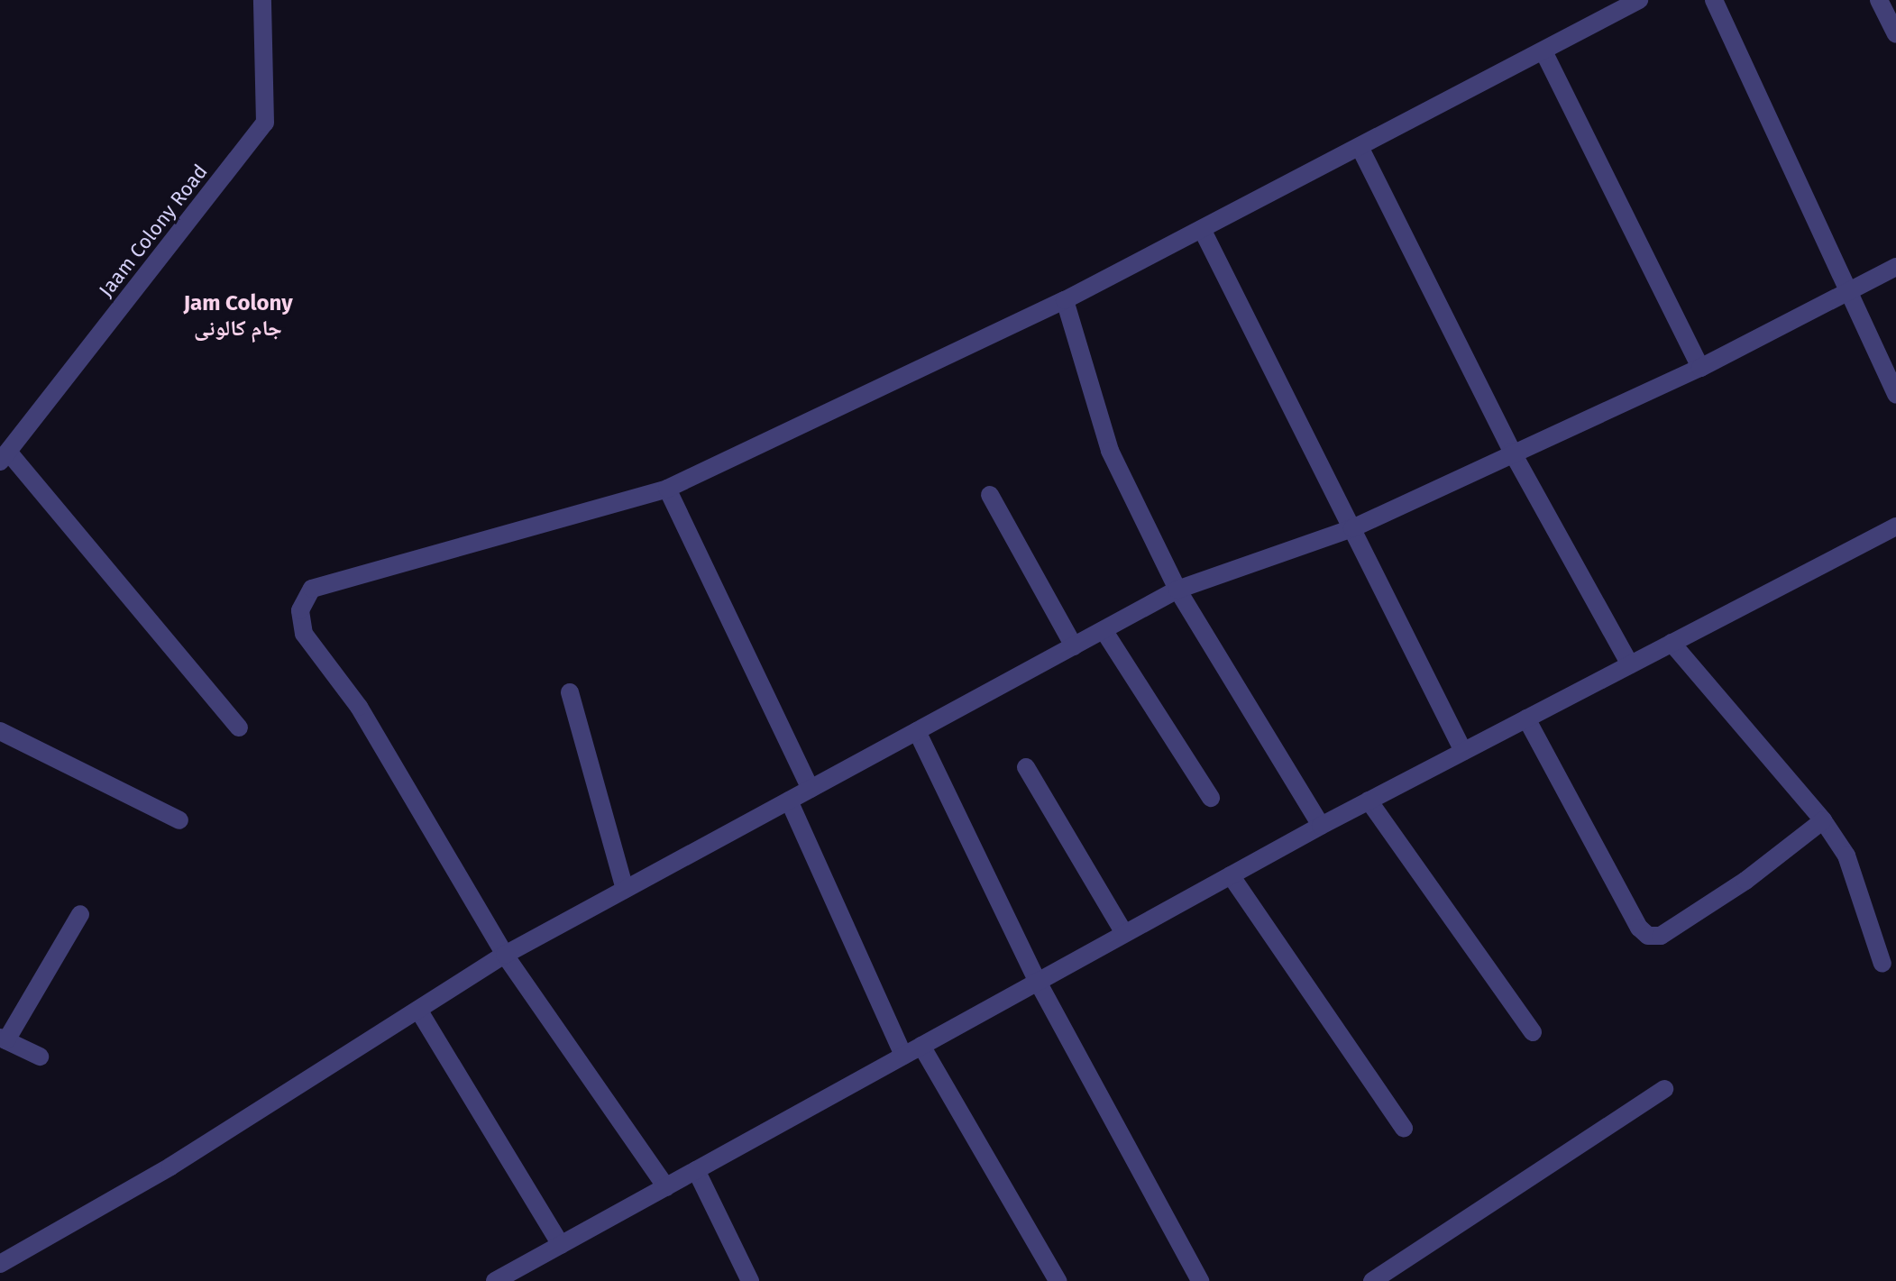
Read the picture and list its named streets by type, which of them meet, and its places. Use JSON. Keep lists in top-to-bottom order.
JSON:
{
  "streets": {
    "street": ["Jaam Colony Road"]
  },
  "districts": ["Jam Colony جام کالونی"]
}
